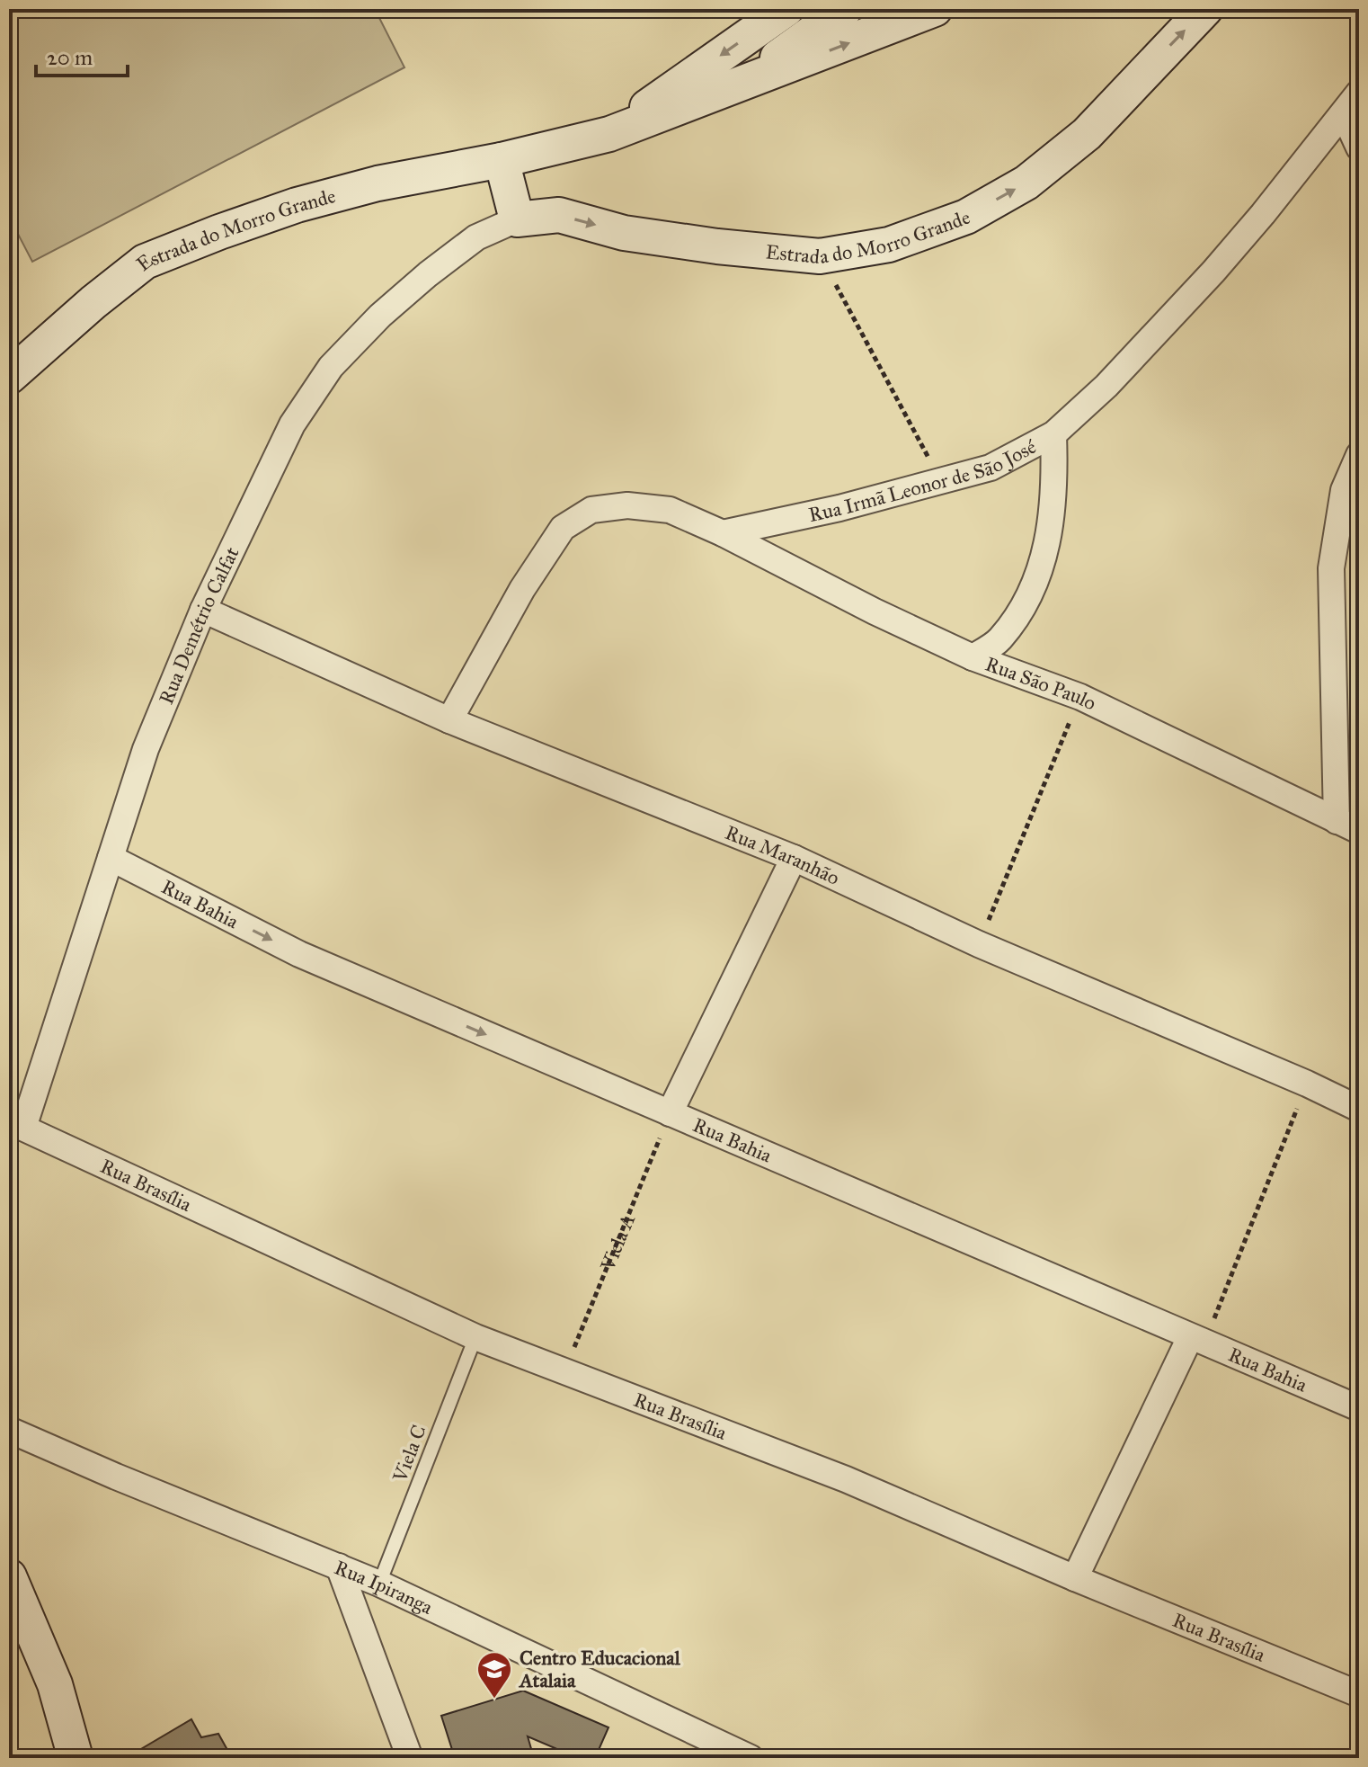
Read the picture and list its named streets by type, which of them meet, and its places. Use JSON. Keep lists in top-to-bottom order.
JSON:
{
  "streets": {
    "street": [
      "Estrada do Morro Grande",
      "Rua Irmã Leonor de São José",
      "Rua Demétrio Calfat",
      "Rua São Paulo",
      "Rua Maranhão",
      "Rua Bahia",
      "Rua Brasília",
      "Rua Ipiranga"
    ],
    "lane": ["Viela C"],
    "path": ["Viela A"]
  },
  "crossings": [
    ["Estrada do Morro Grande", "Rua Demétrio Calfat"],
    ["Rua Irmã Leonor de São José", "Rua São Paulo"],
    ["Rua Demétrio Calfat", "Rua Maranhão"],
    ["Rua Demétrio Calfat", "Rua Bahia"],
    ["Rua Demétrio Calfat", "Rua Brasília"],
    ["Rua Bahia", "Viela A"],
    ["Rua Brasília", "Viela A"],
    ["Rua Brasília", "Viela C"],
    ["Viela C", "Rua Ipiranga"]
  ],
  "one_way": ["Rua Bahia"],
  "places": {
    "school or university": ["Centro Educacional Atalaia"]
  },
  "scale_bar": "20 m"
}
